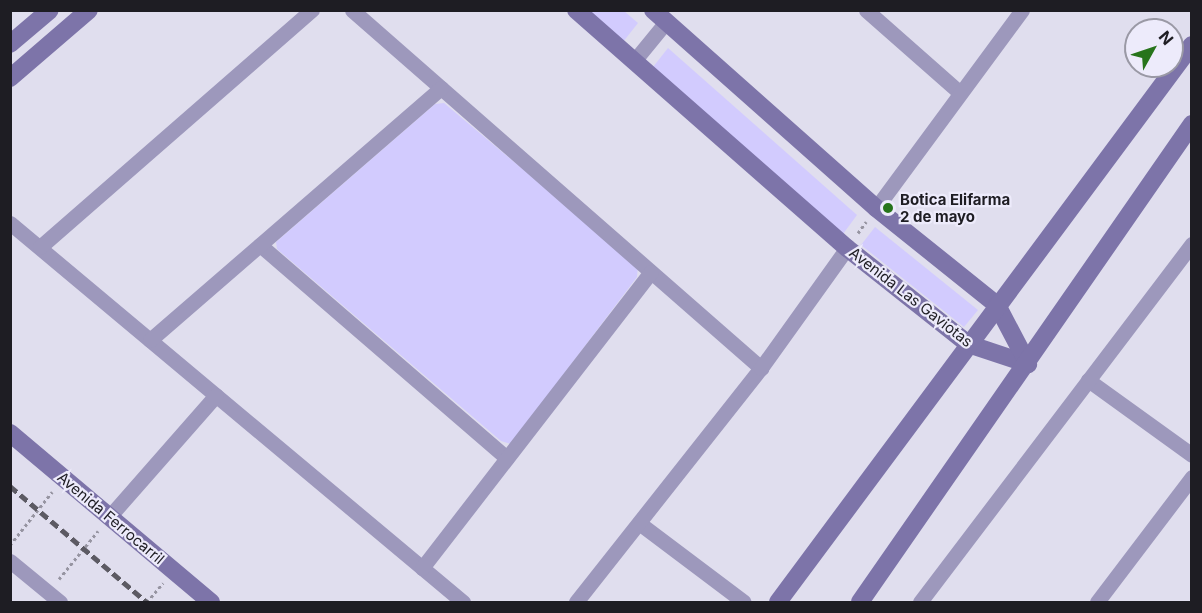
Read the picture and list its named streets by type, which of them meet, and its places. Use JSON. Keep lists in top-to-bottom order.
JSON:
{
  "streets": {
    "street": ["Avenida Las Gaviotas", "Avenida Ferrocarril"]
  },
  "places": ["Botica Elifarma 2 de mayo"],
  "north": "top right"
}
